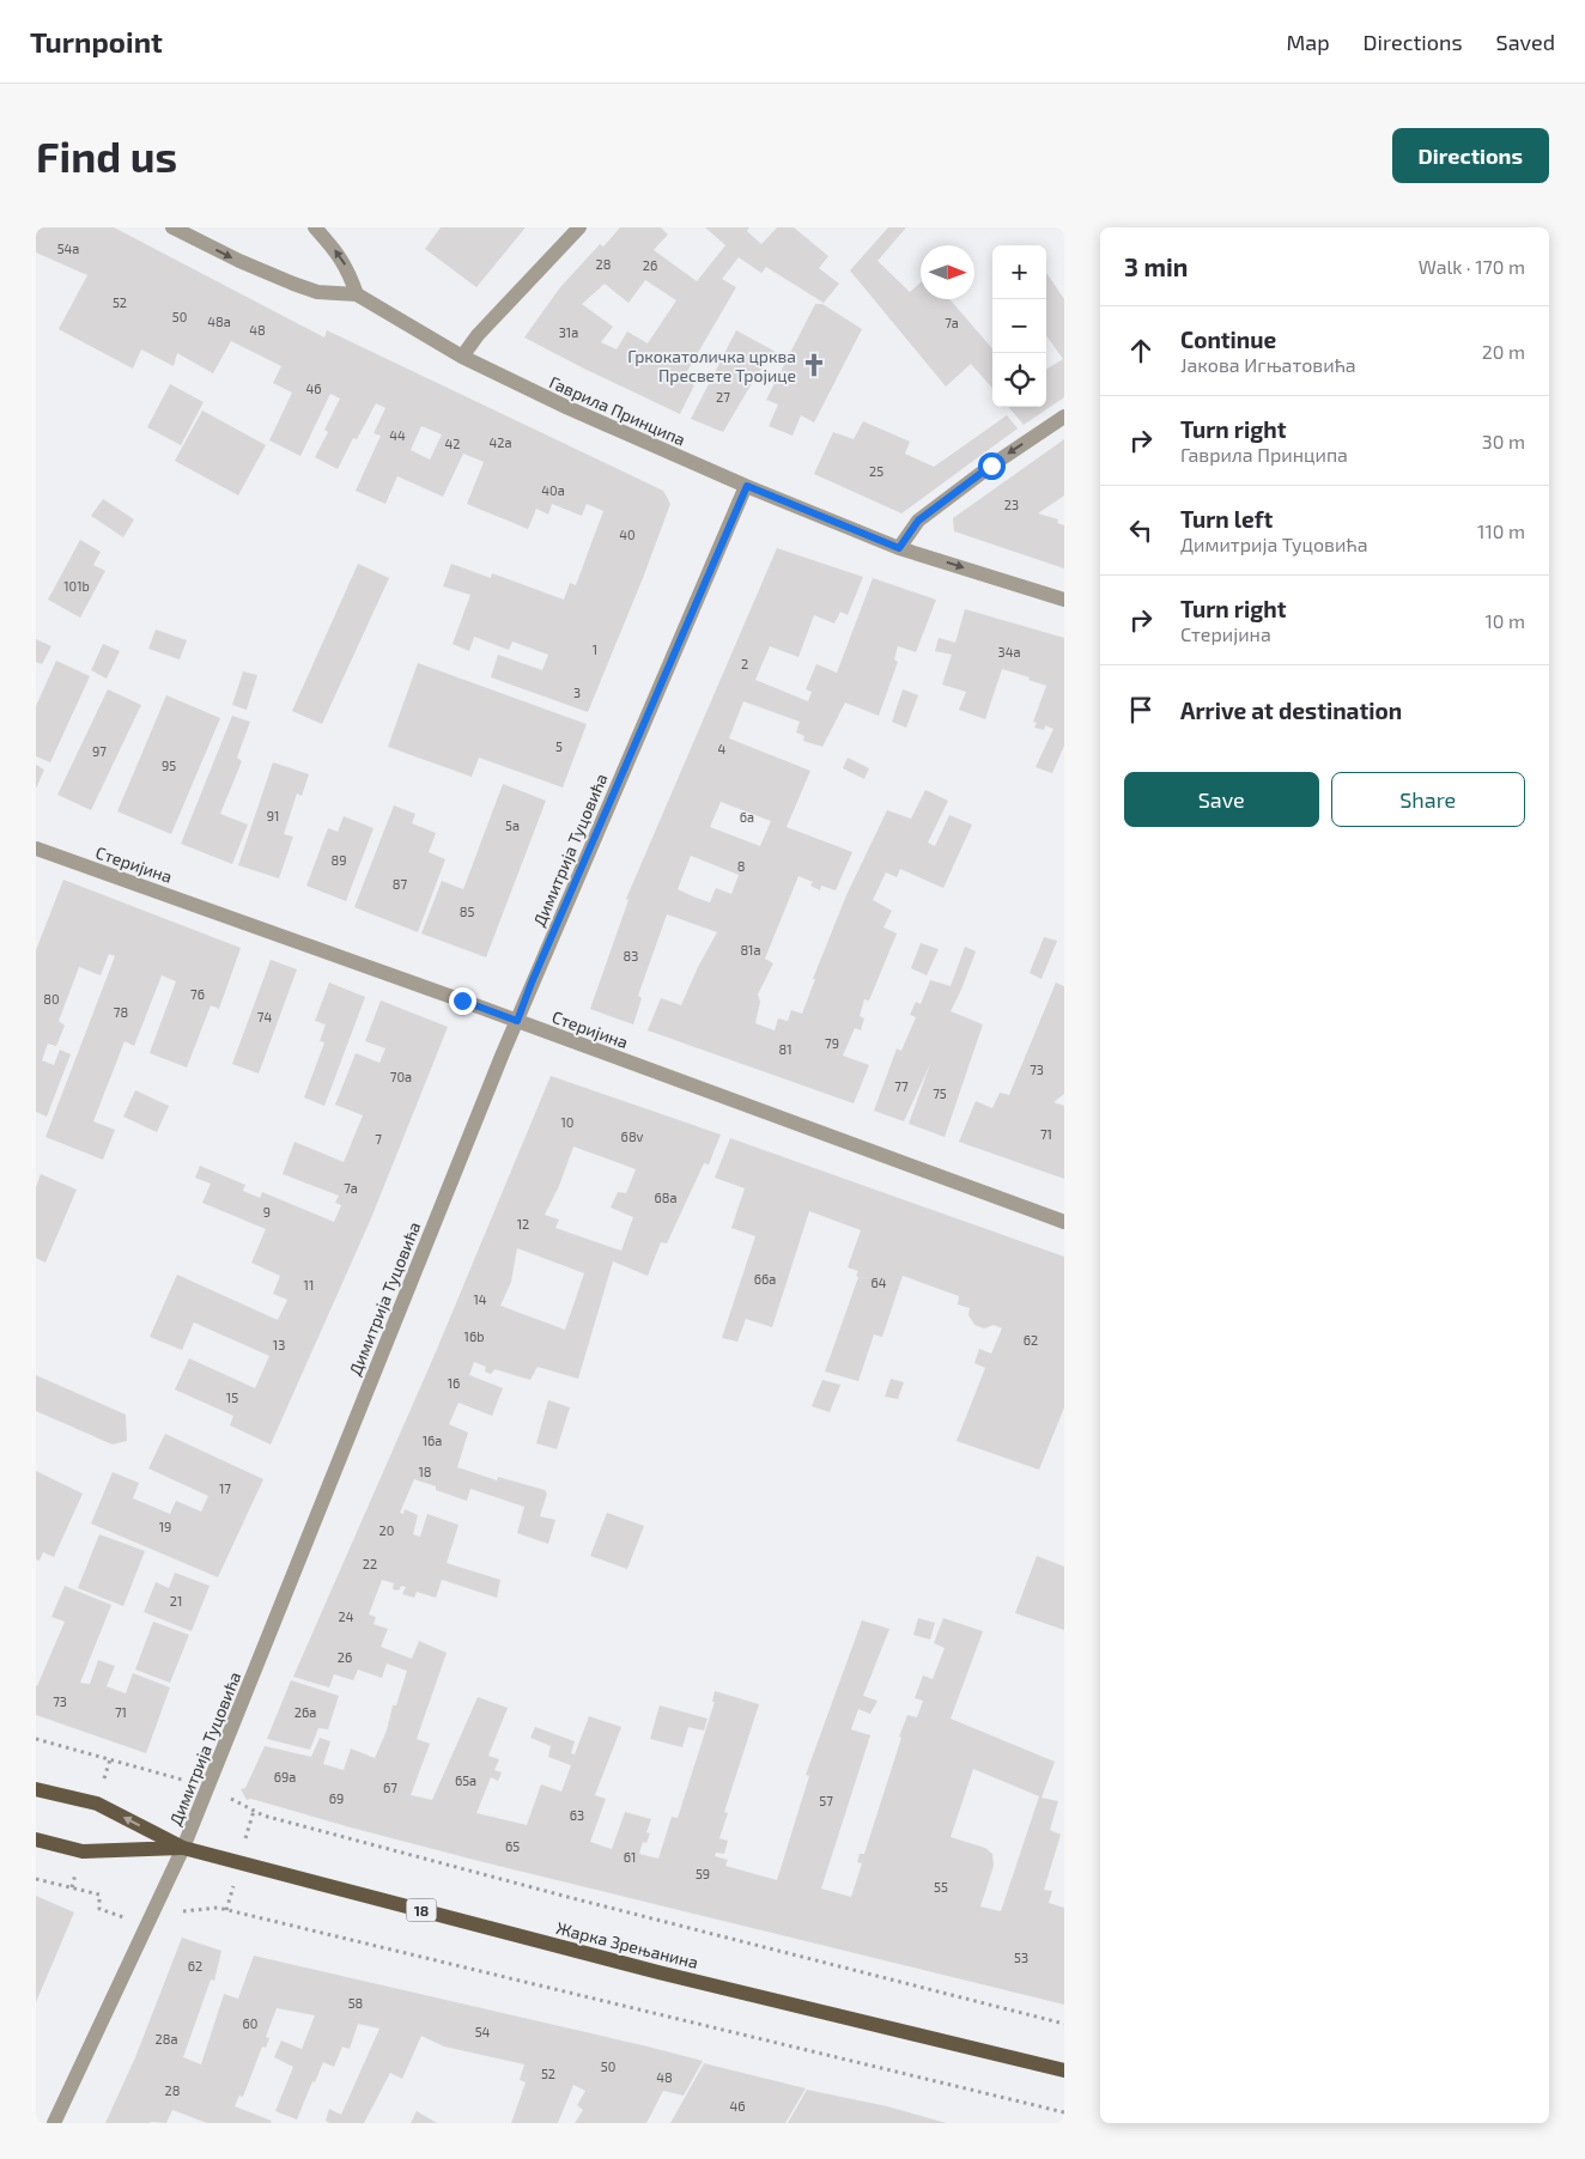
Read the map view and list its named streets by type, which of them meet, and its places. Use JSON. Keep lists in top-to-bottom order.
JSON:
{
  "streets": {
    "main road": ["18", "Жарка Зрењанина"],
    "street": ["Гаврила Принципа", "Димитрија Туцовића", "Стеријина"]
  },
  "crossings": [
    ["Гаврила Принципа", "Димитрија Туцовића"],
    ["Димитрија Туцовића", "Стеријина"],
    ["Димитрија Туцовића", "Жарка Зрењанина"]
  ],
  "one_way": ["Гаврила Принципа"],
  "places": {
    "church": ["Гркокатоличка црква Пресвете Тројице"]
  },
  "house_numbers": [
    "54a",
    "28",
    "26",
    "52",
    "50",
    "48a",
    "7a",
    "48",
    "31a",
    "46",
    "27",
    "44",
    "42a",
    "42",
    "25",
    "40a",
    "23",
    "40",
    "101b",
    "1",
    "34a",
    "2",
    "3",
    "5",
    "4",
    "97",
    "95",
    "91",
    "6a",
    "5a",
    "89",
    "8",
    "87",
    "85",
    "81a",
    "83",
    "76",
    "80",
    "78",
    "74",
    "79",
    "81",
    "73",
    "70a",
    "77",
    "75",
    "10",
    "71",
    "68v",
    "7",
    "7a",
    "68a",
    "9",
    "12",
    "66a",
    "64",
    "11",
    "14",
    "16b",
    "62",
    "13",
    "16",
    "15",
    "16a",
    "18",
    "17",
    "19",
    "20",
    "22",
    "21",
    "24",
    "26",
    "73",
    "71",
    "26a",
    "69a",
    "65a",
    "67",
    "69",
    "57",
    "63",
    "65",
    "61",
    "59",
    "55",
    "53",
    "62",
    "58",
    "60",
    "54",
    "28a",
    "50",
    "52",
    "48",
    "28",
    "46"
  ],
  "north": "right",
  "page": {
    "header": "Turnpoint",
    "nav": ["Map", "Directions", "Saved"],
    "buttons": [
      "Directions",
      ["Save", "Share"]
    ],
    "title": "Find us",
    "heading": ["3 min", "Walk · 170 m"],
    "map_buttons": ["+", "−"],
    "list": [
      ["Continue", "Јакова Игњатовића", "20 m"],
      ["Turn right", "Гаврила Принципа", "30 m"],
      ["Turn left", "Димитрија Туцовића", "110 m"],
      ["Turn right", "Стеријина", "10 m"],
      "Arrive at destination"
    ]
  }
}
